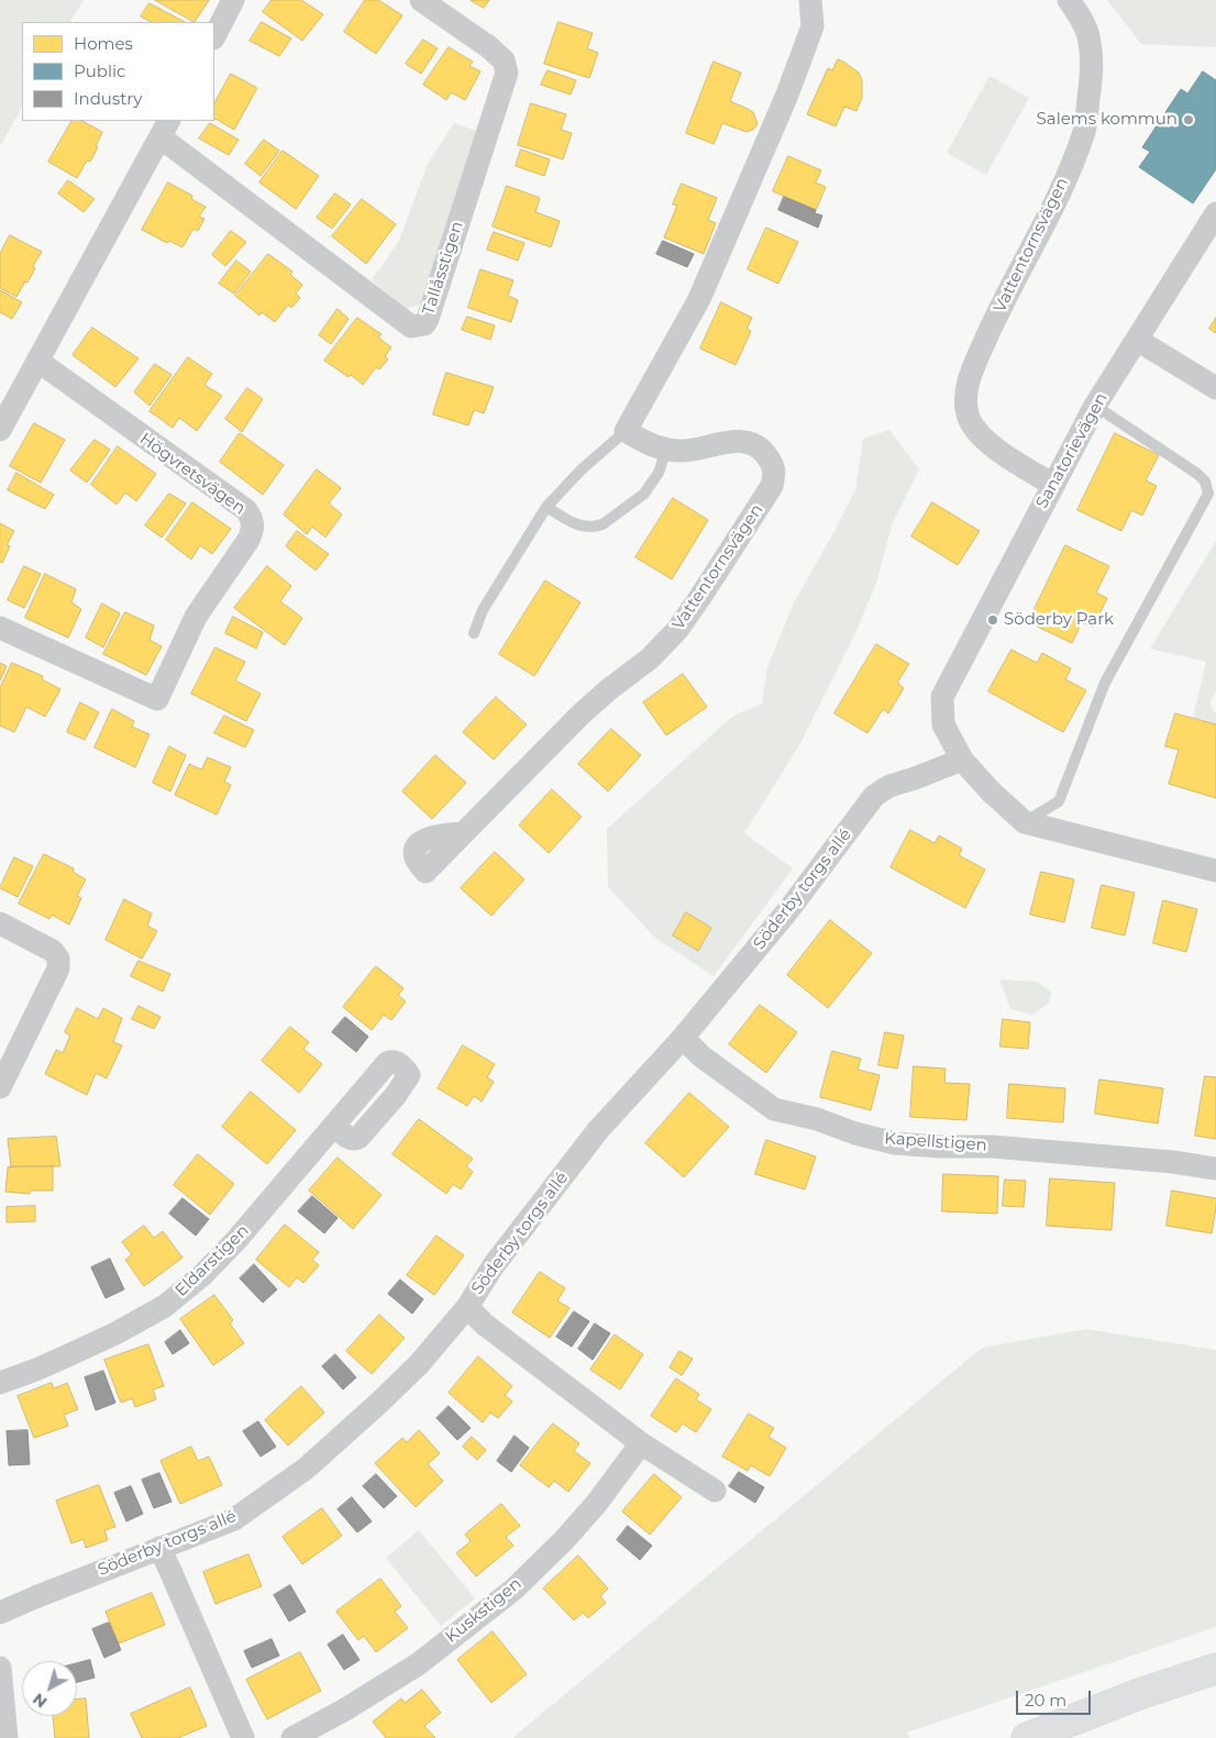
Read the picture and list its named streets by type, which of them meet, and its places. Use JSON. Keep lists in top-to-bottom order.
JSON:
{
  "streets": {
    "street": [
      "Vattentornsvägen",
      "Tallåsstigen",
      "Sanatorievägen",
      "Högvretsvägen",
      "Söderby torgs allé",
      "Kapellstigen",
      "Eldarstigen",
      "Kuskstigen"
    ]
  },
  "crossings": [
    ["Vattentornsvägen", "Sanatorievägen"],
    ["Sanatorievägen", "Söderby torgs allé"],
    ["Söderby torgs allé", "Kapellstigen"]
  ],
  "places": ["Salems kommun", "Söderby Park"],
  "legend": ["Homes", "Public", "Industry"],
  "scale_bar": "20 m",
  "north": "bottom left"
}
